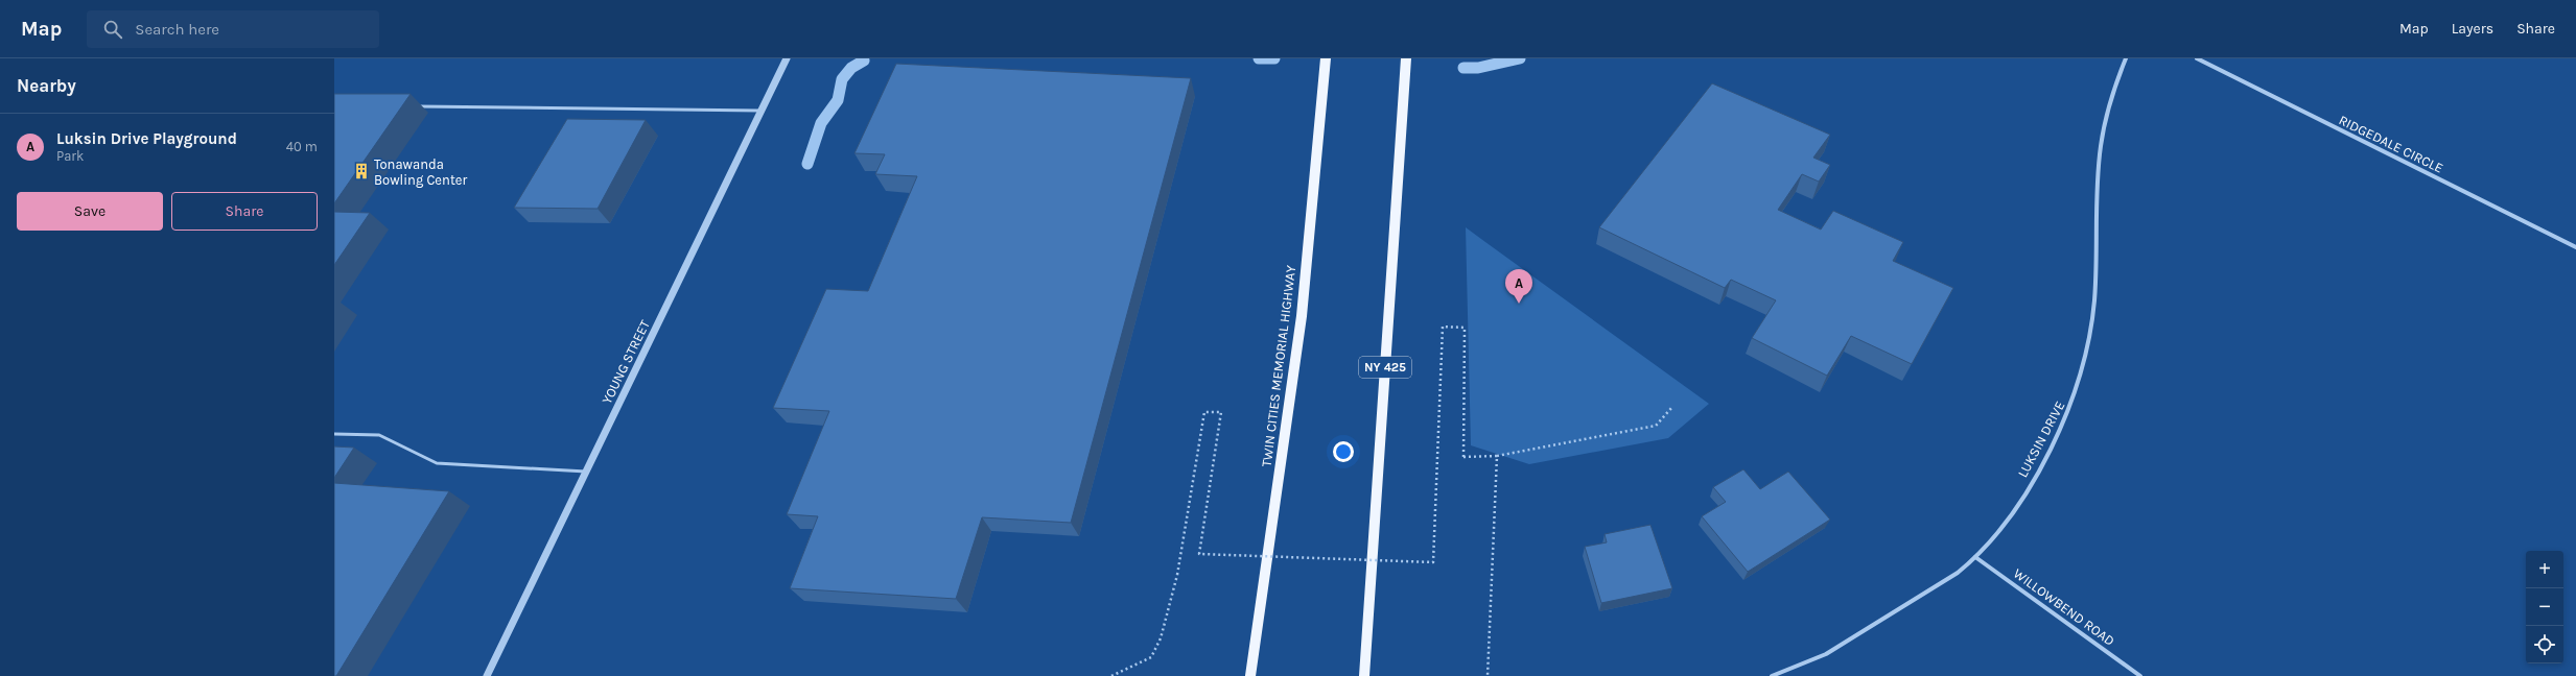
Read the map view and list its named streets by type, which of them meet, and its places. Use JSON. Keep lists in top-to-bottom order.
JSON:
{
  "streets": {
    "main road": ["TWIN CITIES MEMORIAL HIGHWAY", "NY 425"],
    "street": [
      "RIDGEDALE CIRCLE",
      "YOUNG STREET",
      "LUKSIN DRIVE",
      "WILLOWBEND ROAD"
    ]
  },
  "crossings": [
    ["LUKSIN DRIVE", "WILLOWBEND ROAD"]
  ],
  "places": {
    "building": ["Tonawanda Bowling Center"]
  },
  "page": {
    "header": "Map",
    "search": "Search here",
    "nav": ["Map", "Layers", "Share"],
    "heading": "Nearby",
    "list": [
      {
        "mark": "A",
        "name": "Luksin Drive Playground",
        "note": "Park",
        "value": "40 m"
      }
    ],
    "buttons": ["Save", "Share"],
    "pins": "A",
    "map_buttons": ["+", "−"]
  }
}
